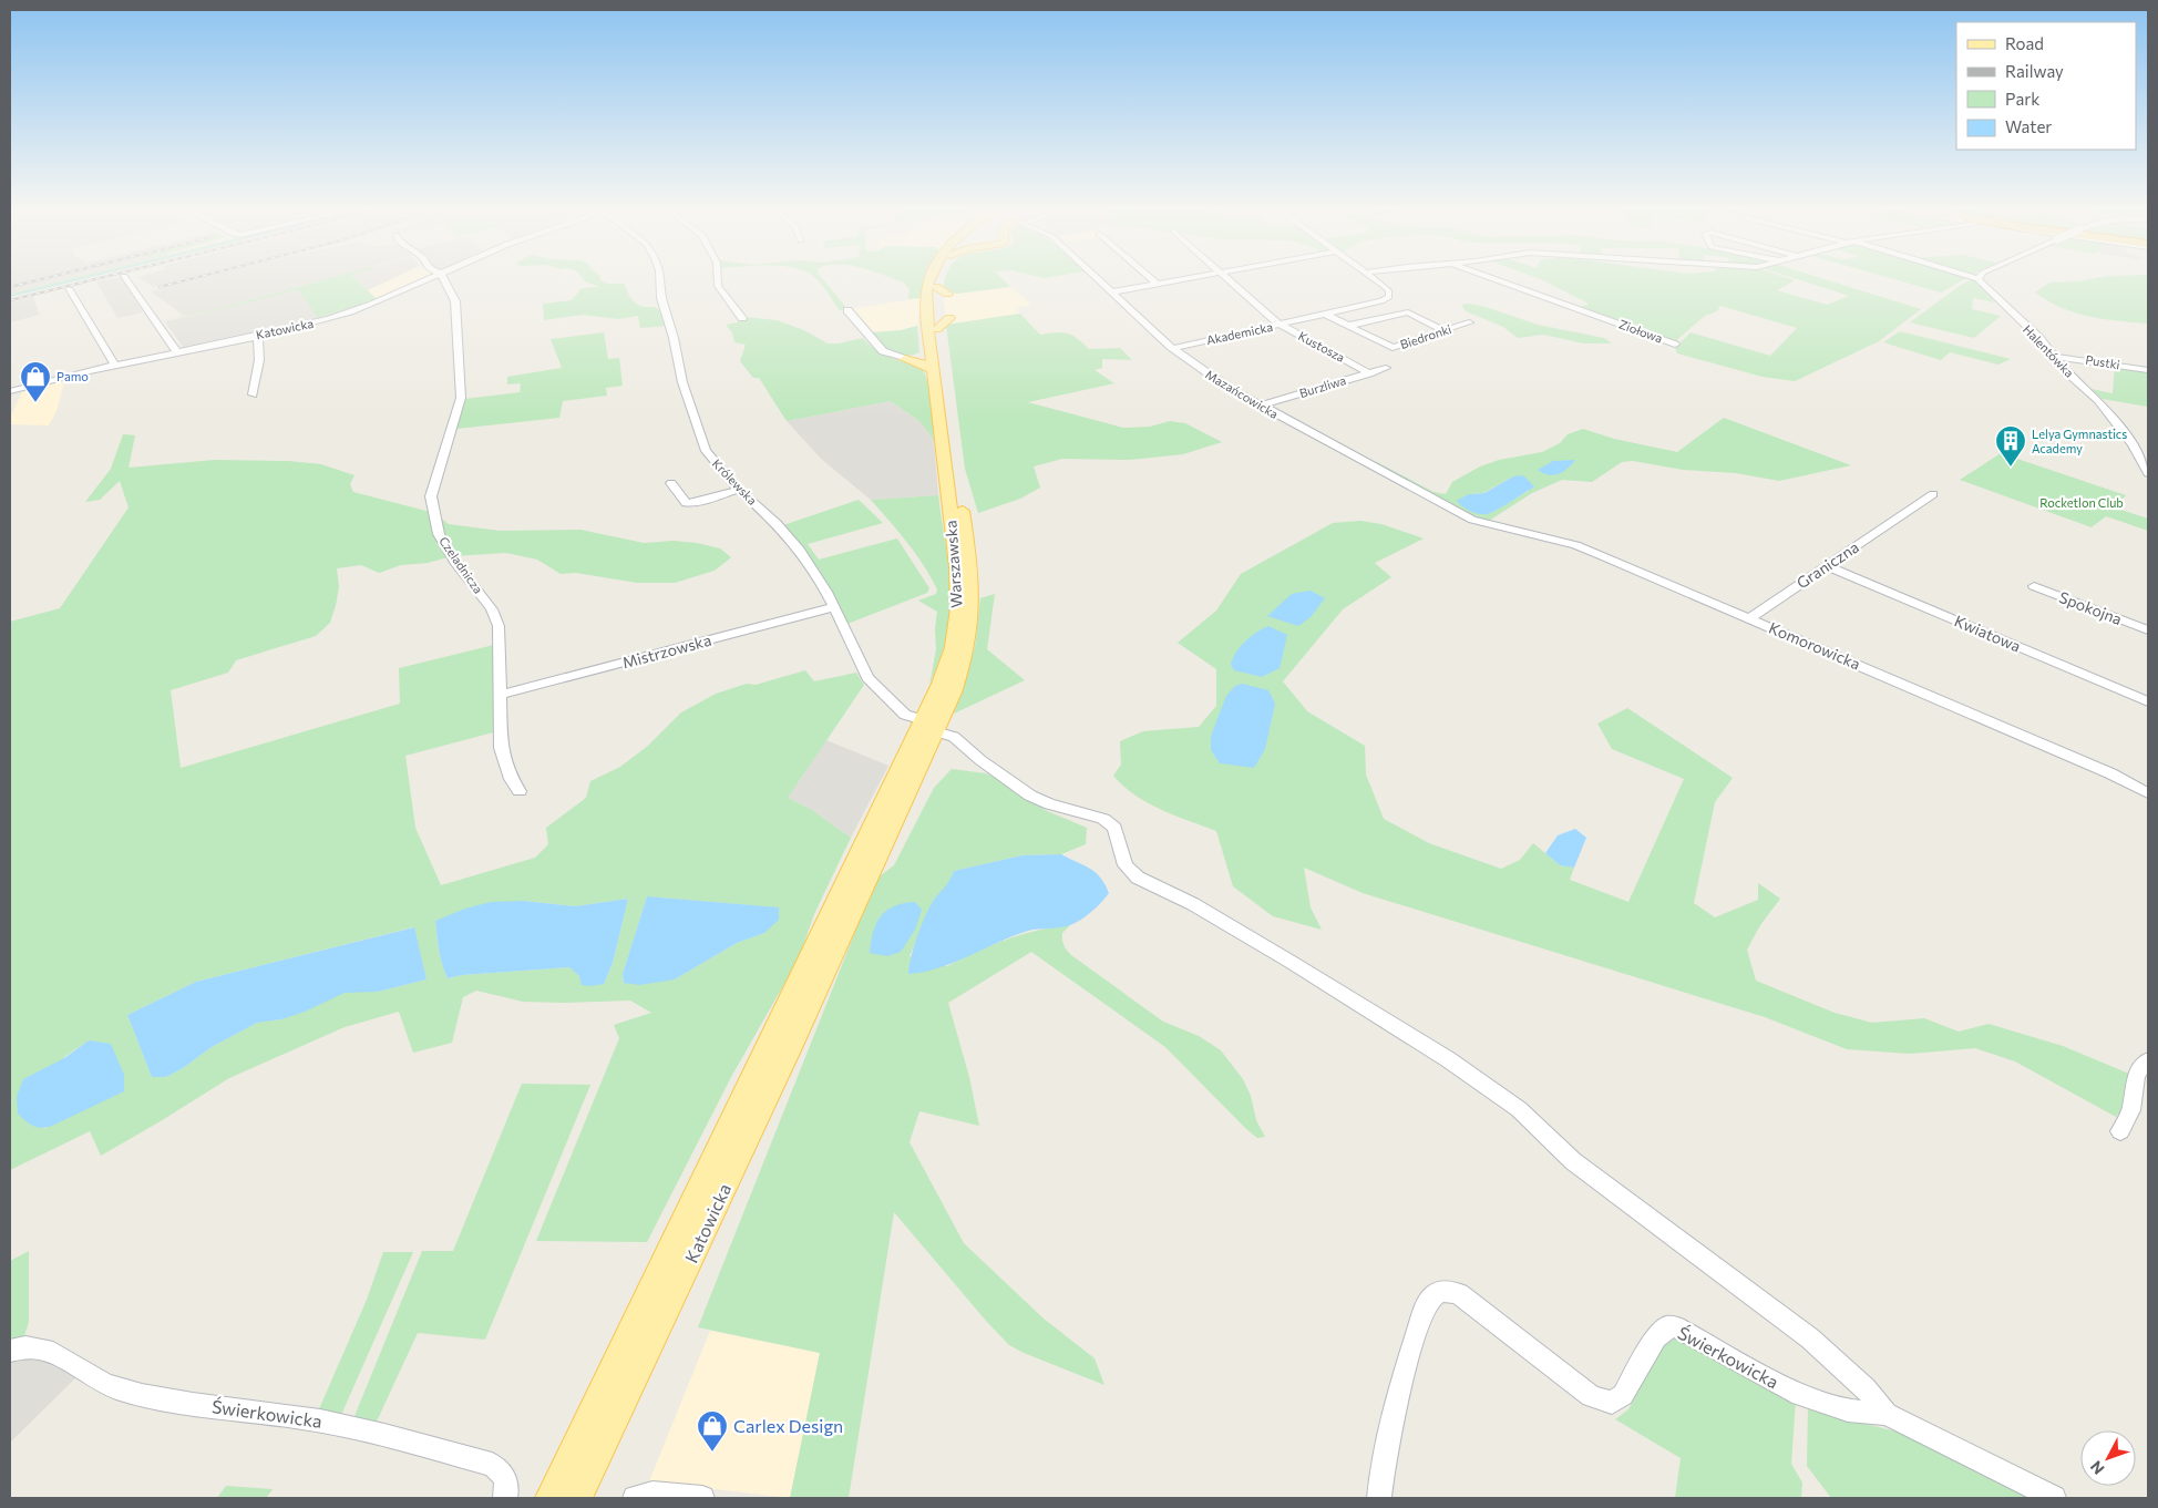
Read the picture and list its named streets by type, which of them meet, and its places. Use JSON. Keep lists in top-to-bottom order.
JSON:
{
  "streets": {
    "main road": ["Katowicka", "Warszawska"],
    "street": [
      "Ziołowa",
      "Akademicka",
      "Biedronki",
      "Kustosza",
      "Halentówka",
      "Pustki",
      "Burzliwa",
      "Mazańcowicka",
      "Królewska",
      "Czeladnicza",
      "Graniczna",
      "Spokojna",
      "Kwiatowa",
      "Komorowicka",
      "Mistrzowska",
      "Świerkowicka"
    ]
  },
  "crossings": [
    ["Katowicka", "Warszawska"],
    ["Akademicka", "Biedronki"],
    ["Akademicka", "Kustosza"],
    ["Akademicka", "Mazańcowicka"],
    ["Kustosza", "Burzliwa"],
    ["Halentówka", "Pustki"],
    ["Burzliwa", "Mazańcowicka"],
    ["Mazańcowicka", "Komorowicka"],
    ["Królewska", "Warszawska"],
    ["Królewska", "Mistrzowska"],
    ["Królewska", "Świerkowicka"],
    ["Czeladnicza", "Mistrzowska"],
    ["Graniczna", "Kwiatowa"],
    ["Graniczna", "Komorowicka"]
  ],
  "parks": ["Rocketlon Club"],
  "places": {
    "shop": ["Pamo", "Carlex Design"],
    "building": ["Lelya Gymnastics Academy"]
  },
  "legend": [
    "Road",
    "Railway",
    "Park",
    "Water"
  ],
  "north": "bottom left"
}
